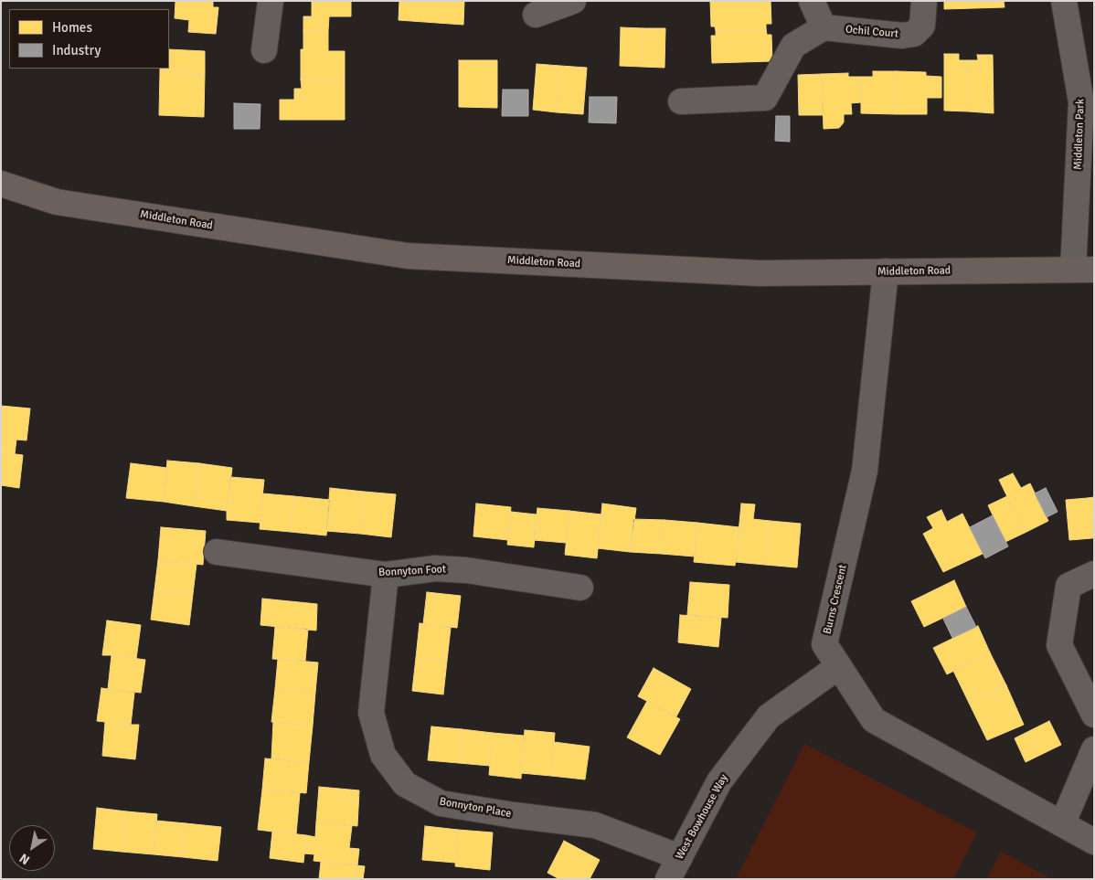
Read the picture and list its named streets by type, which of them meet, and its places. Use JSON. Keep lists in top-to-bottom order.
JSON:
{
  "streets": {
    "main road": ["Middleton Road"],
    "street": [
      "Ochil Court",
      "Middleton Park",
      "Bonnyton Foot",
      "Burns Crescent",
      "Bonnyton Place",
      "West Bowhouse Way"
    ]
  },
  "crossings": [
    ["Middleton Park", "Middleton Road"],
    ["Middleton Road", "Burns Crescent"],
    ["Bonnyton Foot", "Bonnyton Place"],
    ["Burns Crescent", "West Bowhouse Way"],
    ["Bonnyton Place", "West Bowhouse Way"]
  ],
  "legend": ["Homes", "Industry"],
  "north": "bottom left"
}
